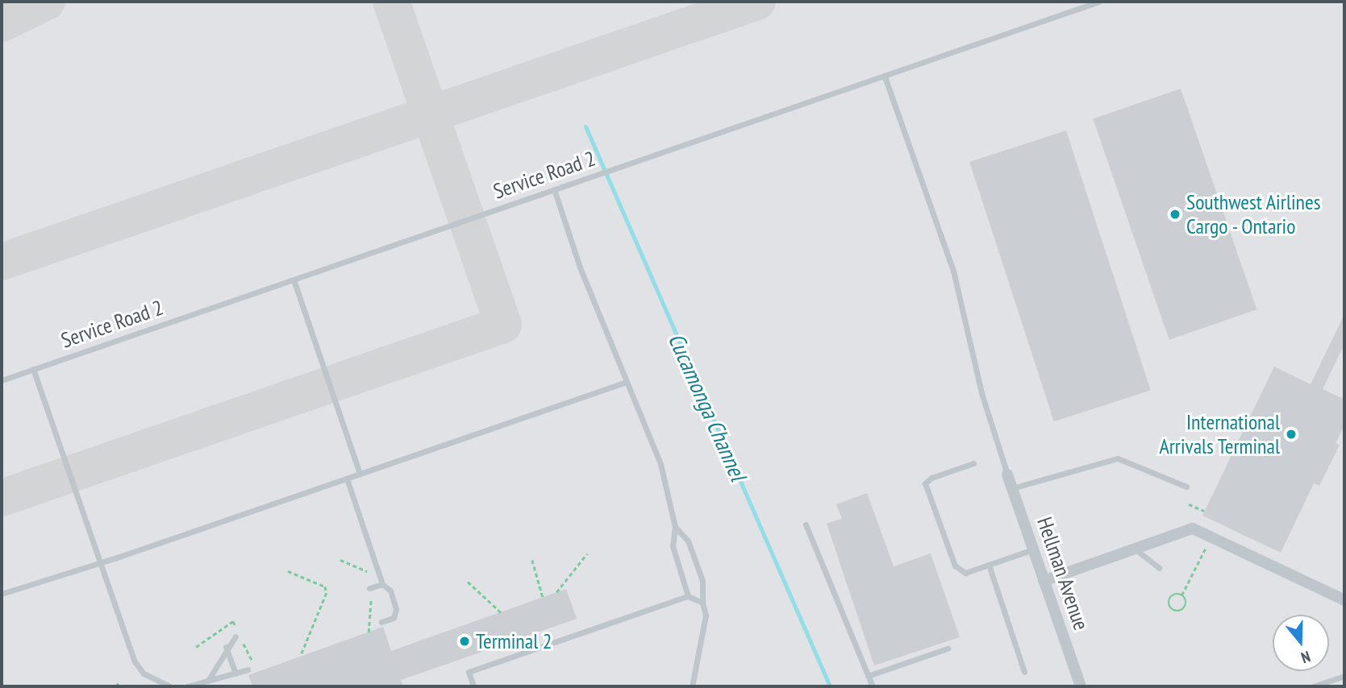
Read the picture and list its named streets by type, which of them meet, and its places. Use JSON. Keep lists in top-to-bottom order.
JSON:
{
  "streets": {
    "street": ["Hellman Avenue"],
    "lane": ["Service Road 2"]
  },
  "water": ["Cucamonga Channel"],
  "places": ["Southwest Airlines Cargo - Ontario", "International Arrivals Terminal", "Terminal 2"],
  "north": "bottom"
}
